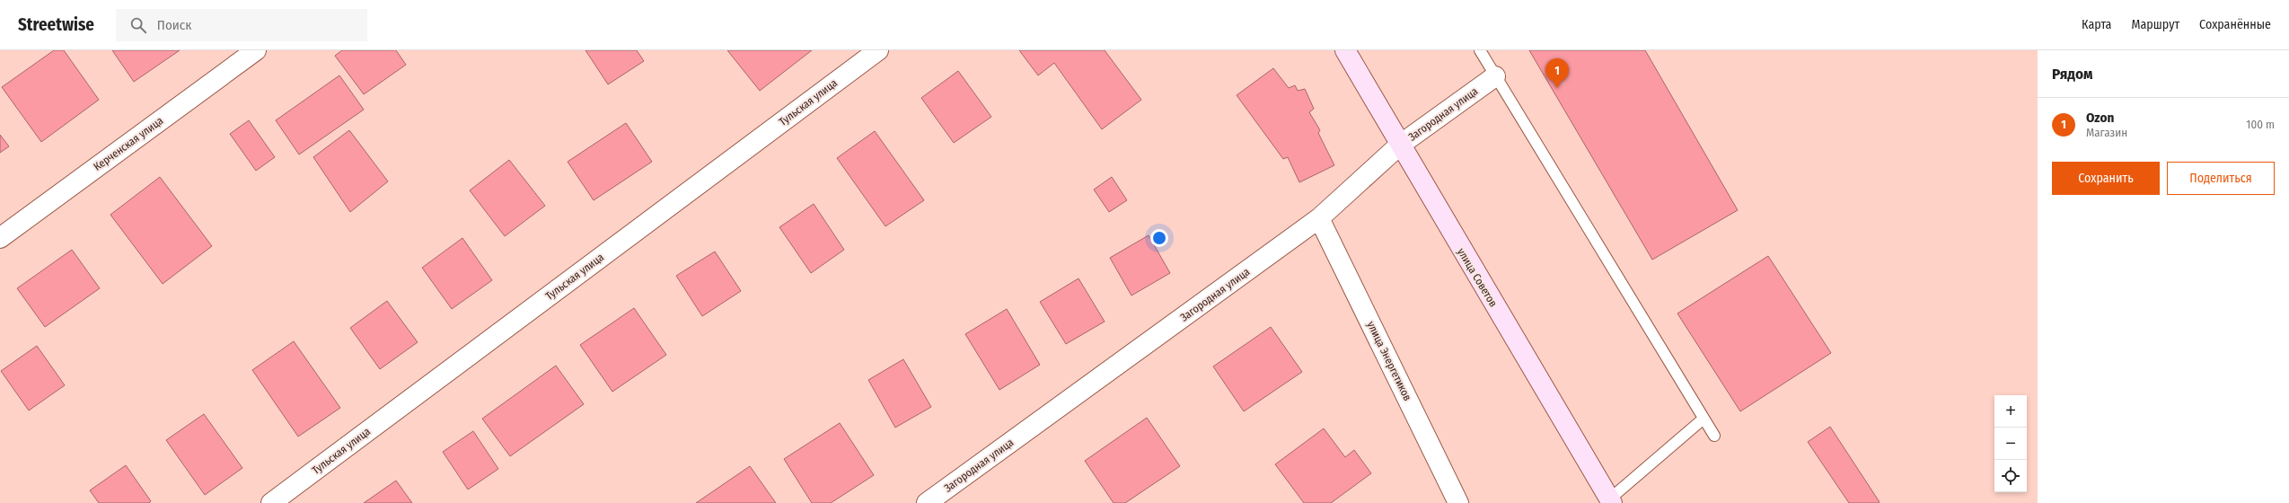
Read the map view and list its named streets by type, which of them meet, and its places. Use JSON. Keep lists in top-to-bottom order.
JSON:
{
  "streets": {
    "main road": ["улица Советов"],
    "street": [
      "Тульская улица",
      "Загородная улица",
      "Керченская улица",
      "улица Энергетиков"
    ]
  },
  "crossings": [
    ["Загородная улица", "улица Советов"],
    ["Загородная улица", "улица Энергетиков"]
  ],
  "page": {
    "header": "Streetwise",
    "search": "Поиск",
    "nav": ["Карта", "Маршрут", "Сохранённые"],
    "heading": "Рядом",
    "pins": "1",
    "list": [
      {
        "mark": "1",
        "name": "Ozon",
        "note": "Магазин",
        "value": "100 m"
      }
    ],
    "buttons": ["Сохранить", "Поделиться"],
    "map_buttons": ["+", "−"]
  }
}
